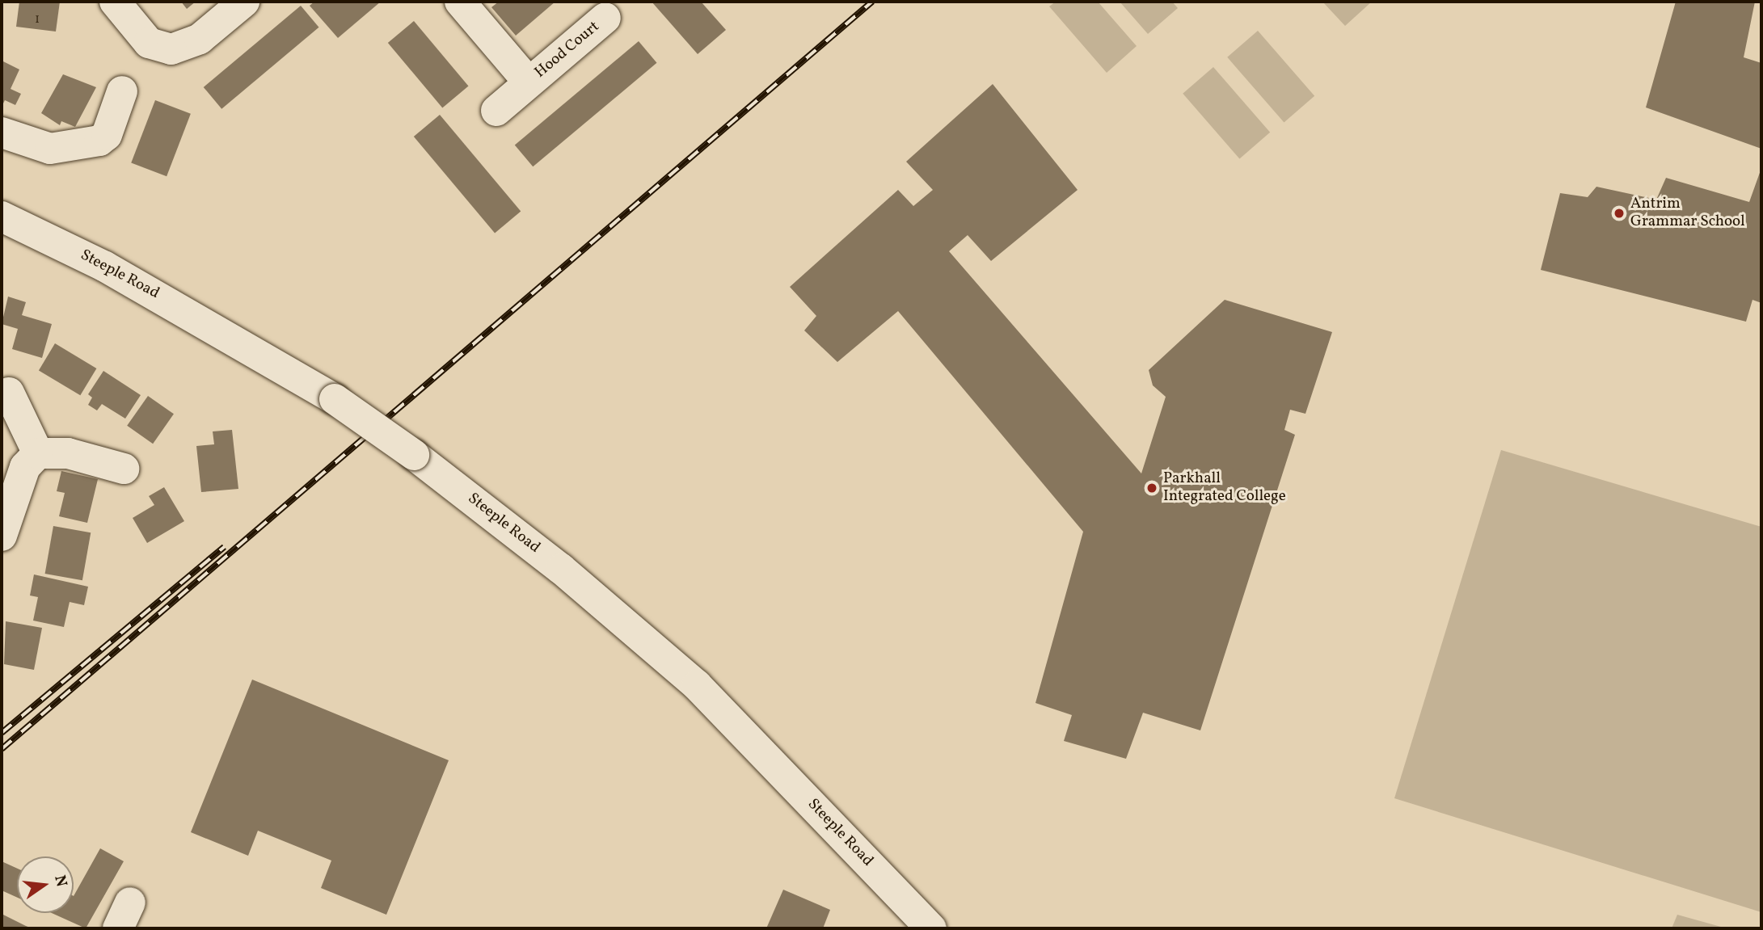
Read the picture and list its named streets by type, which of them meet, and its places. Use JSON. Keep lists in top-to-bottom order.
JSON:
{
  "streets": {
    "street": ["Hood Court", "Steeple Road"]
  },
  "places": ["Antrim Grammar School", "Parkhall Integrated College"],
  "house_numbers": ["1"],
  "north": "right"
}
